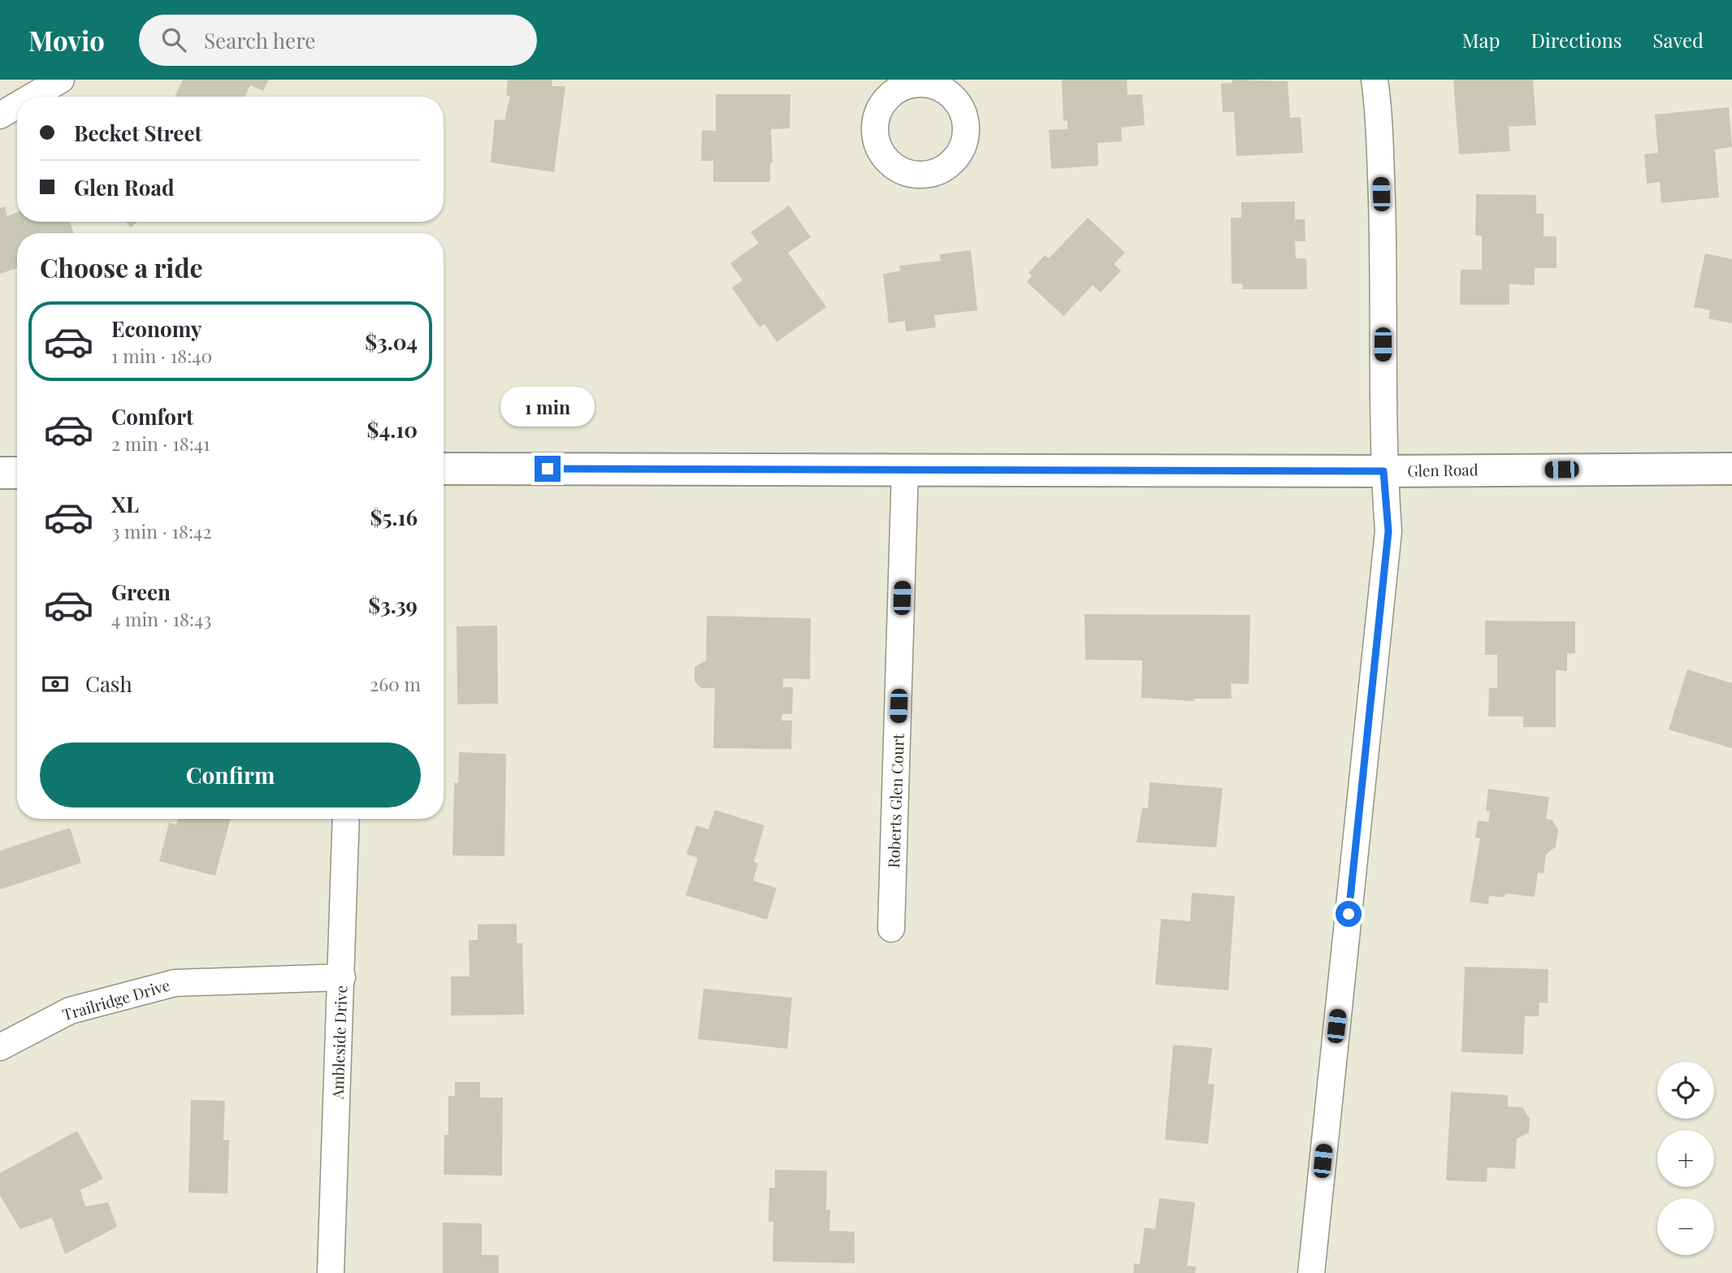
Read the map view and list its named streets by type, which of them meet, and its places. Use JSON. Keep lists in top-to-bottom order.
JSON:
{
  "streets": {
    "main road": ["Glen Road"],
    "street": ["Roberts Glen Court", "Trailridge Drive", "Ambleside Drive"]
  },
  "crossings": [
    ["Glen Road", "Roberts Glen Court"],
    ["Trailridge Drive", "Ambleside Drive"]
  ],
  "page": {
    "header": "Movio",
    "search": "Search here",
    "nav": ["Map", "Directions", "Saved"],
    "banner": ["Becket Street", "Glen Road"],
    "heading": "Choose a ride",
    "list": [
      {
        "name": "Economy",
        "note": "1 min · 18:40",
        "value": "$3.04"
      },
      {
        "name": "Comfort",
        "note": "2 min · 18:41",
        "value": "$4.10"
      },
      {
        "name": "XL",
        "note": "3 min · 18:42",
        "value": "$5.16"
      },
      {
        "name": "Green",
        "note": "4 min · 18:43",
        "value": "$3.39"
      }
    ],
    "bubble": "1 min",
    "pay": ["Cash", "260 m"],
    "buttons": "Confirm",
    "map_buttons": ["+", "−"]
  }
}
